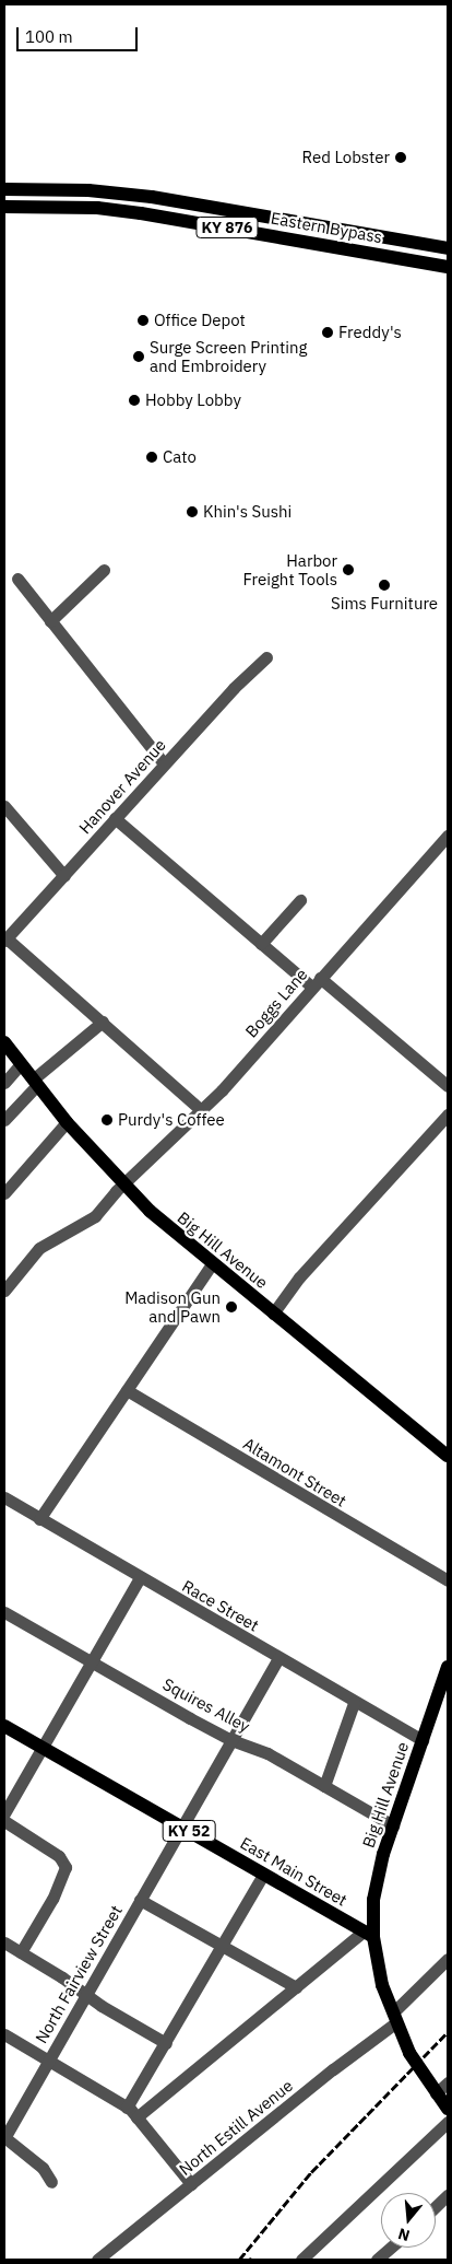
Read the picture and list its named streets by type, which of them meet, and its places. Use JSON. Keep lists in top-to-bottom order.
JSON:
{
  "streets": {
    "main road": [
      "KY 876",
      "Eastern Bypass",
      "Big Hill Avenue",
      "KY 52",
      "East Main Street"
    ],
    "street": [
      "Hanover Avenue",
      "Boggs Lane",
      "Altamont Street",
      "Race Street",
      "Squires Alley",
      "North Fairview Street",
      "North Estill Avenue"
    ]
  },
  "crossings": [
    ["Boggs Lane", "Big Hill Avenue"],
    ["Big Hill Avenue", "Race Street"],
    ["Big Hill Avenue", "Squires Alley"],
    ["Big Hill Avenue", "East Main Street"],
    ["Race Street", "North Fairview Street"],
    ["Squires Alley", "North Fairview Street"],
    ["East Main Street", "North Fairview Street"]
  ],
  "places": [
    "Red Lobster",
    "Office Depot",
    "Freddy's",
    "Surge Screen Printing and Embroidery",
    "Hobby Lobby",
    "Cato",
    "Khin's Sushi",
    "Harbor Freight Tools",
    "Sims Furniture",
    "Purdy's Coffee",
    "Madison Gun and Pawn"
  ],
  "scale_bar": "100 m",
  "north": "bottom"
}
